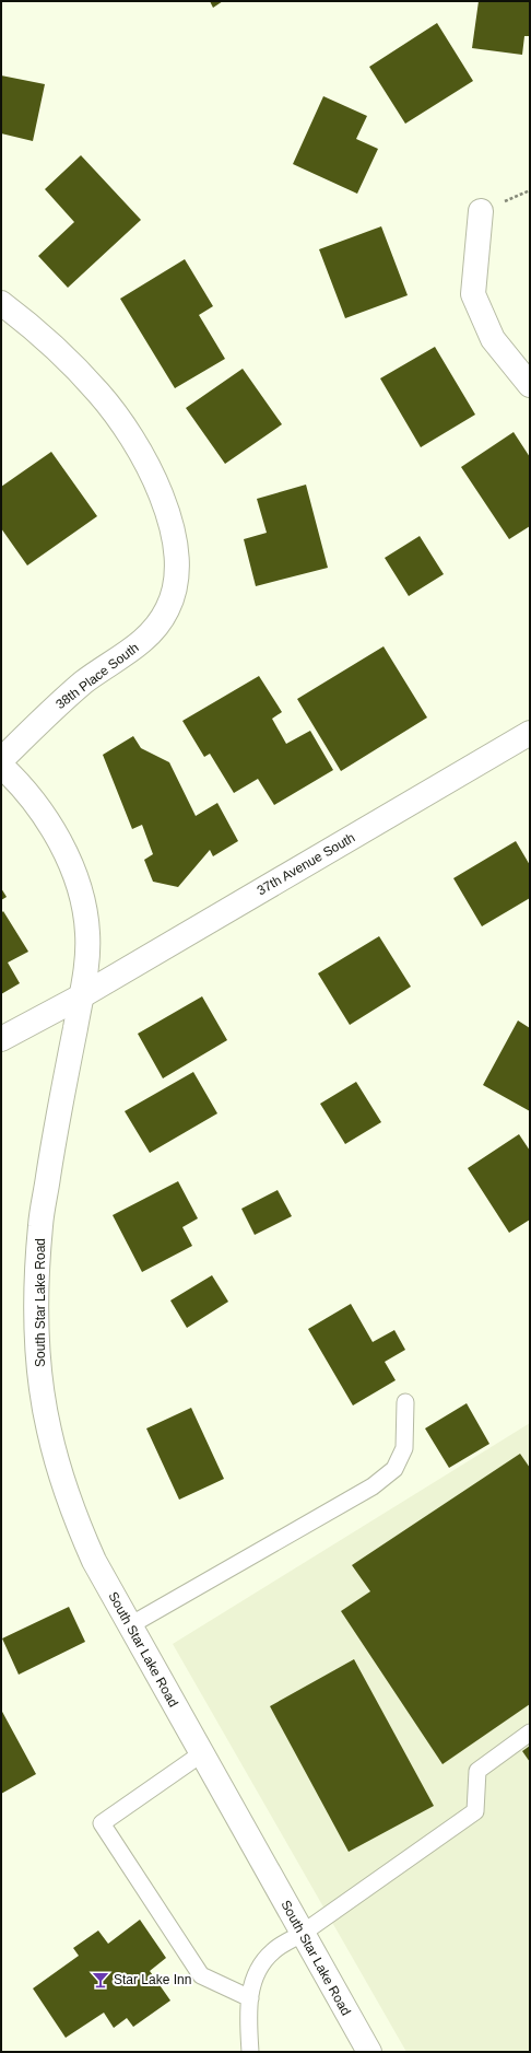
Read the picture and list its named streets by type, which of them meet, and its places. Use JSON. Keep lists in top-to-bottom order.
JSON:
{
  "streets": {
    "street": ["38th Place South", "37th Avenue South", "South Star Lake Road"]
  },
  "crossings": [
    ["37th Avenue South", "South Star Lake Road"]
  ],
  "places": {
    "bar": ["Star Lake Inn"]
  }
}
